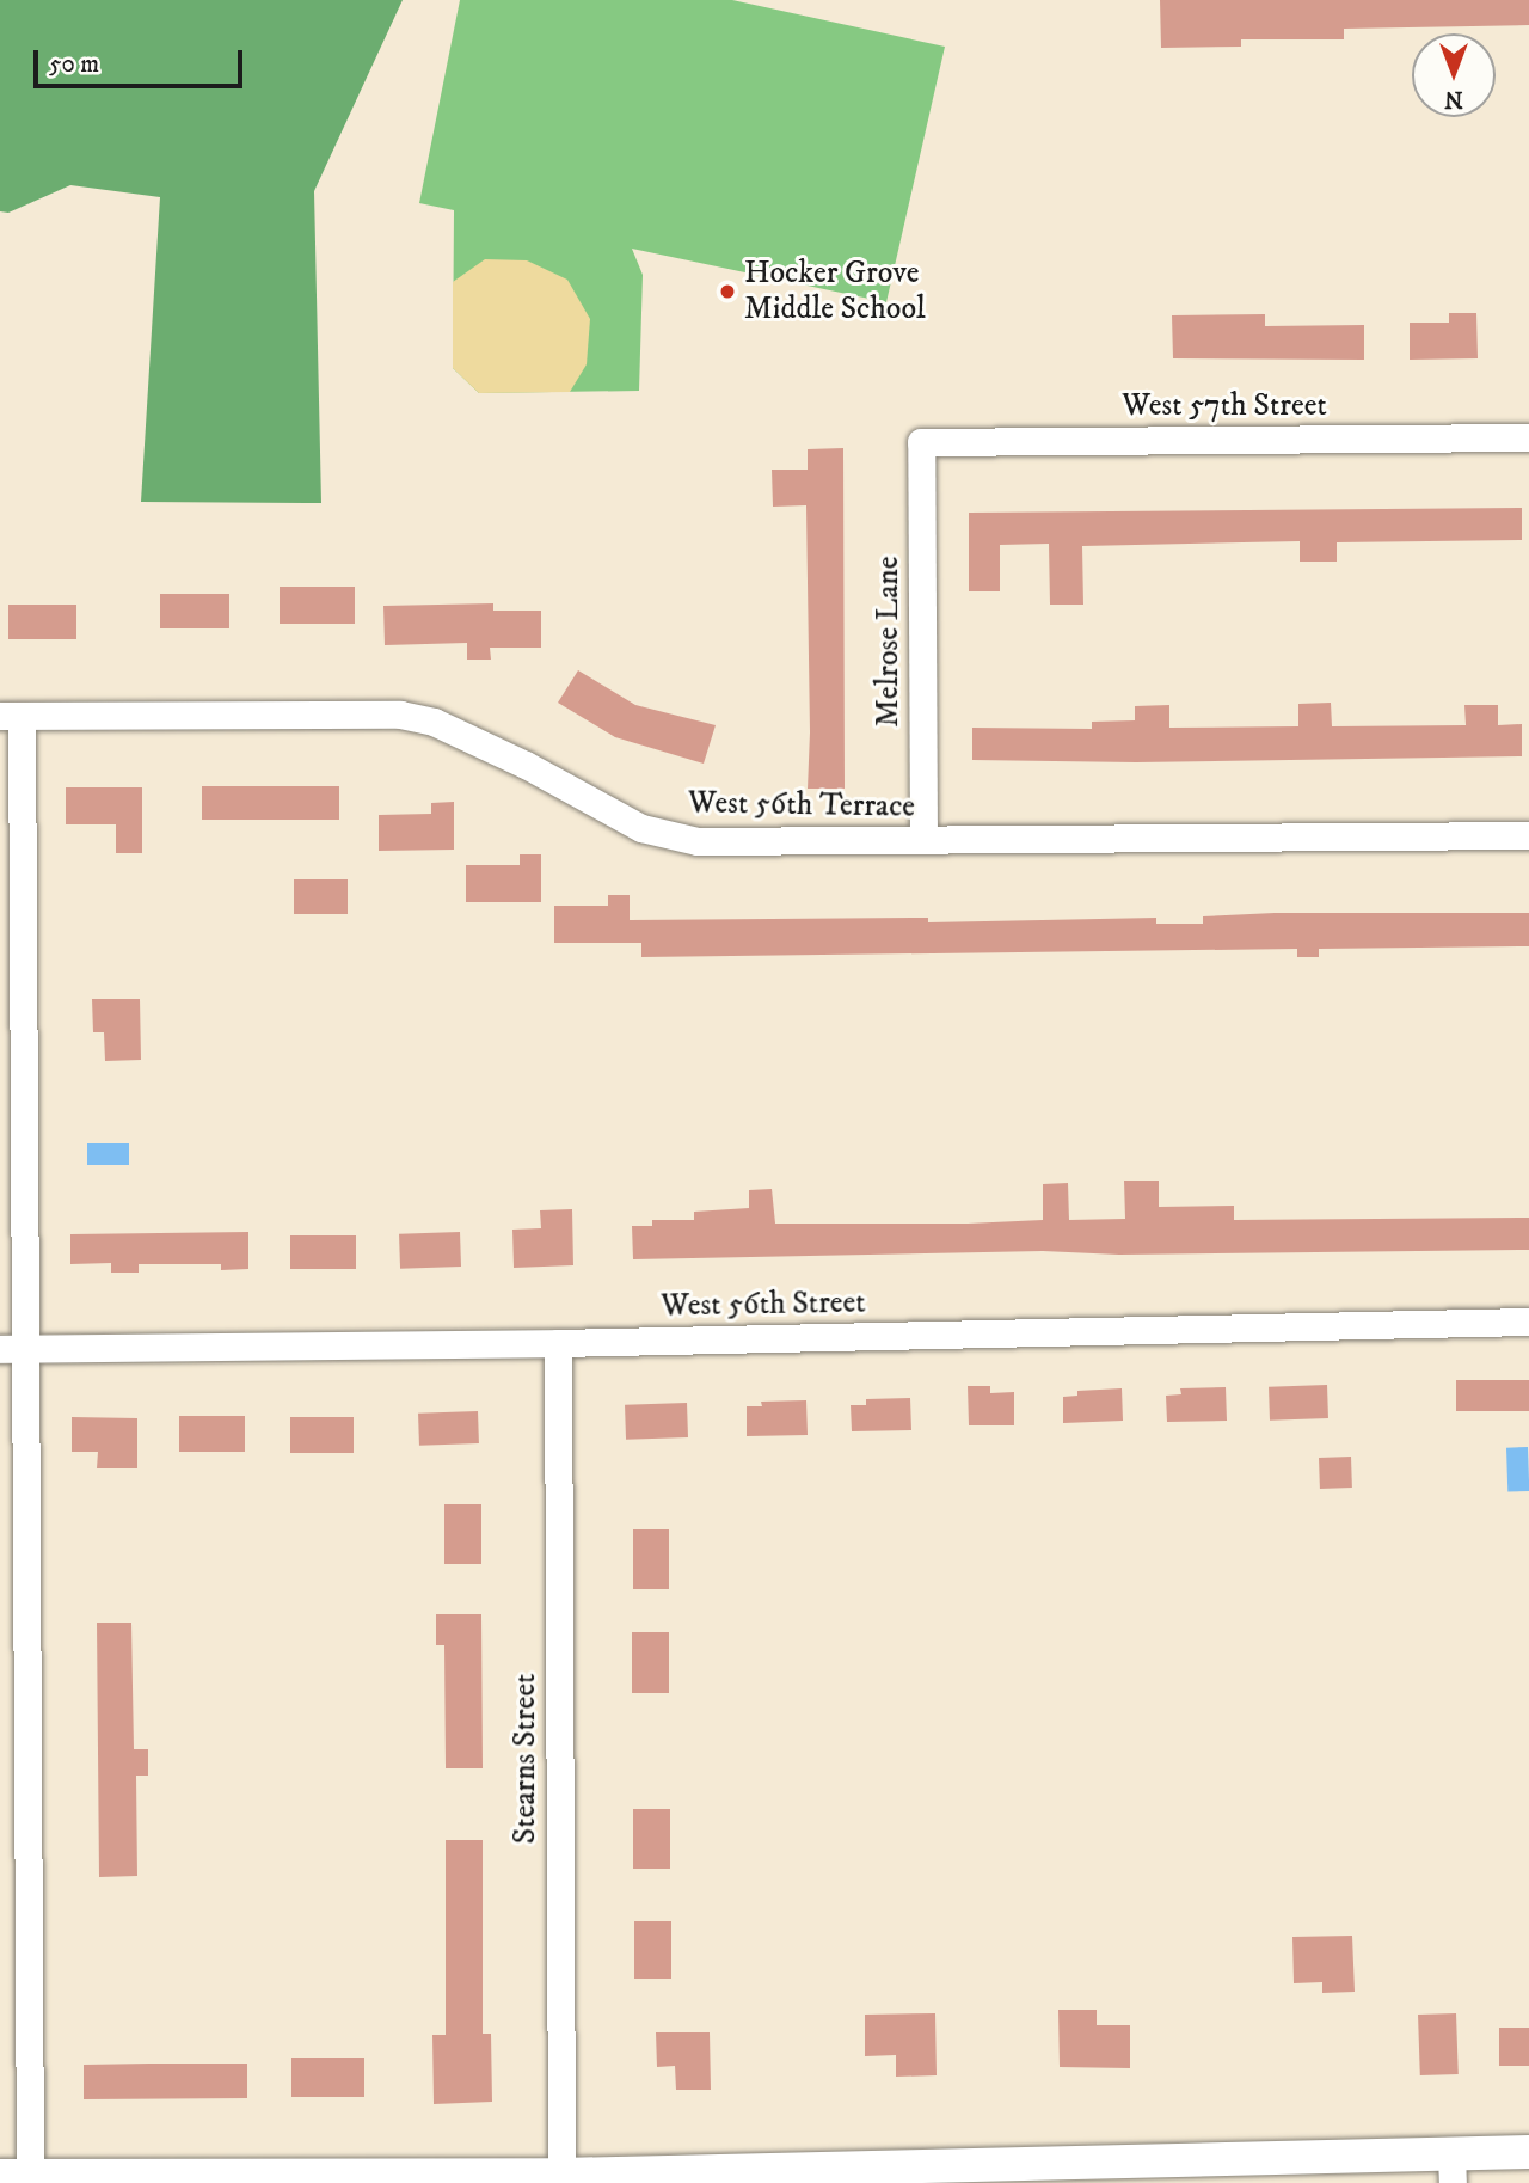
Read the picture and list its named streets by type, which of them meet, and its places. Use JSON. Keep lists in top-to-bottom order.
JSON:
{
  "streets": {
    "street": [
      "West 57th Street",
      "Melrose Lane",
      "West 56th Terrace",
      "West 56th Street",
      "Stearns Street"
    ]
  },
  "crossings": [
    ["West 57th Street", "Melrose Lane"],
    ["Melrose Lane", "West 56th Terrace"],
    ["West 56th Street", "Stearns Street"]
  ],
  "places": ["Hocker Grove Middle School"],
  "scale_bar": "50 m",
  "north": "bottom"
}
